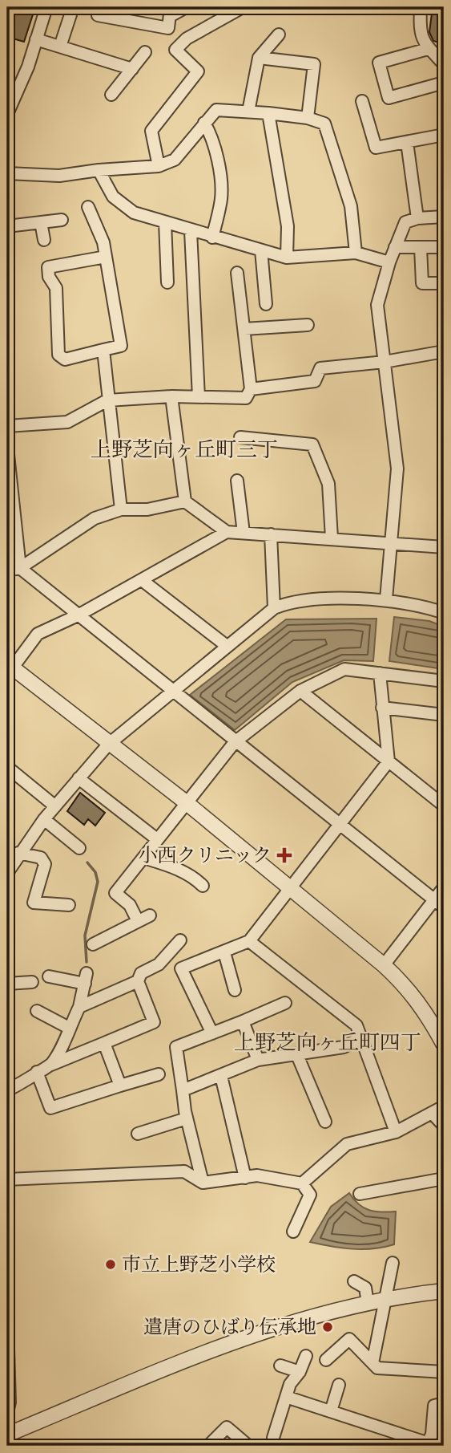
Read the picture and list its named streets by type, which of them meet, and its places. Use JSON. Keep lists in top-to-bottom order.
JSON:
{
  "districts": ["上野芝向ヶ丘町三丁", "上野芝向ヶ丘町四丁"],
  "places": {
    "health": ["小西クリニック"],
    "other": ["市立上野芝小学校", "遣唐のひばり伝承地"]
  }
}
